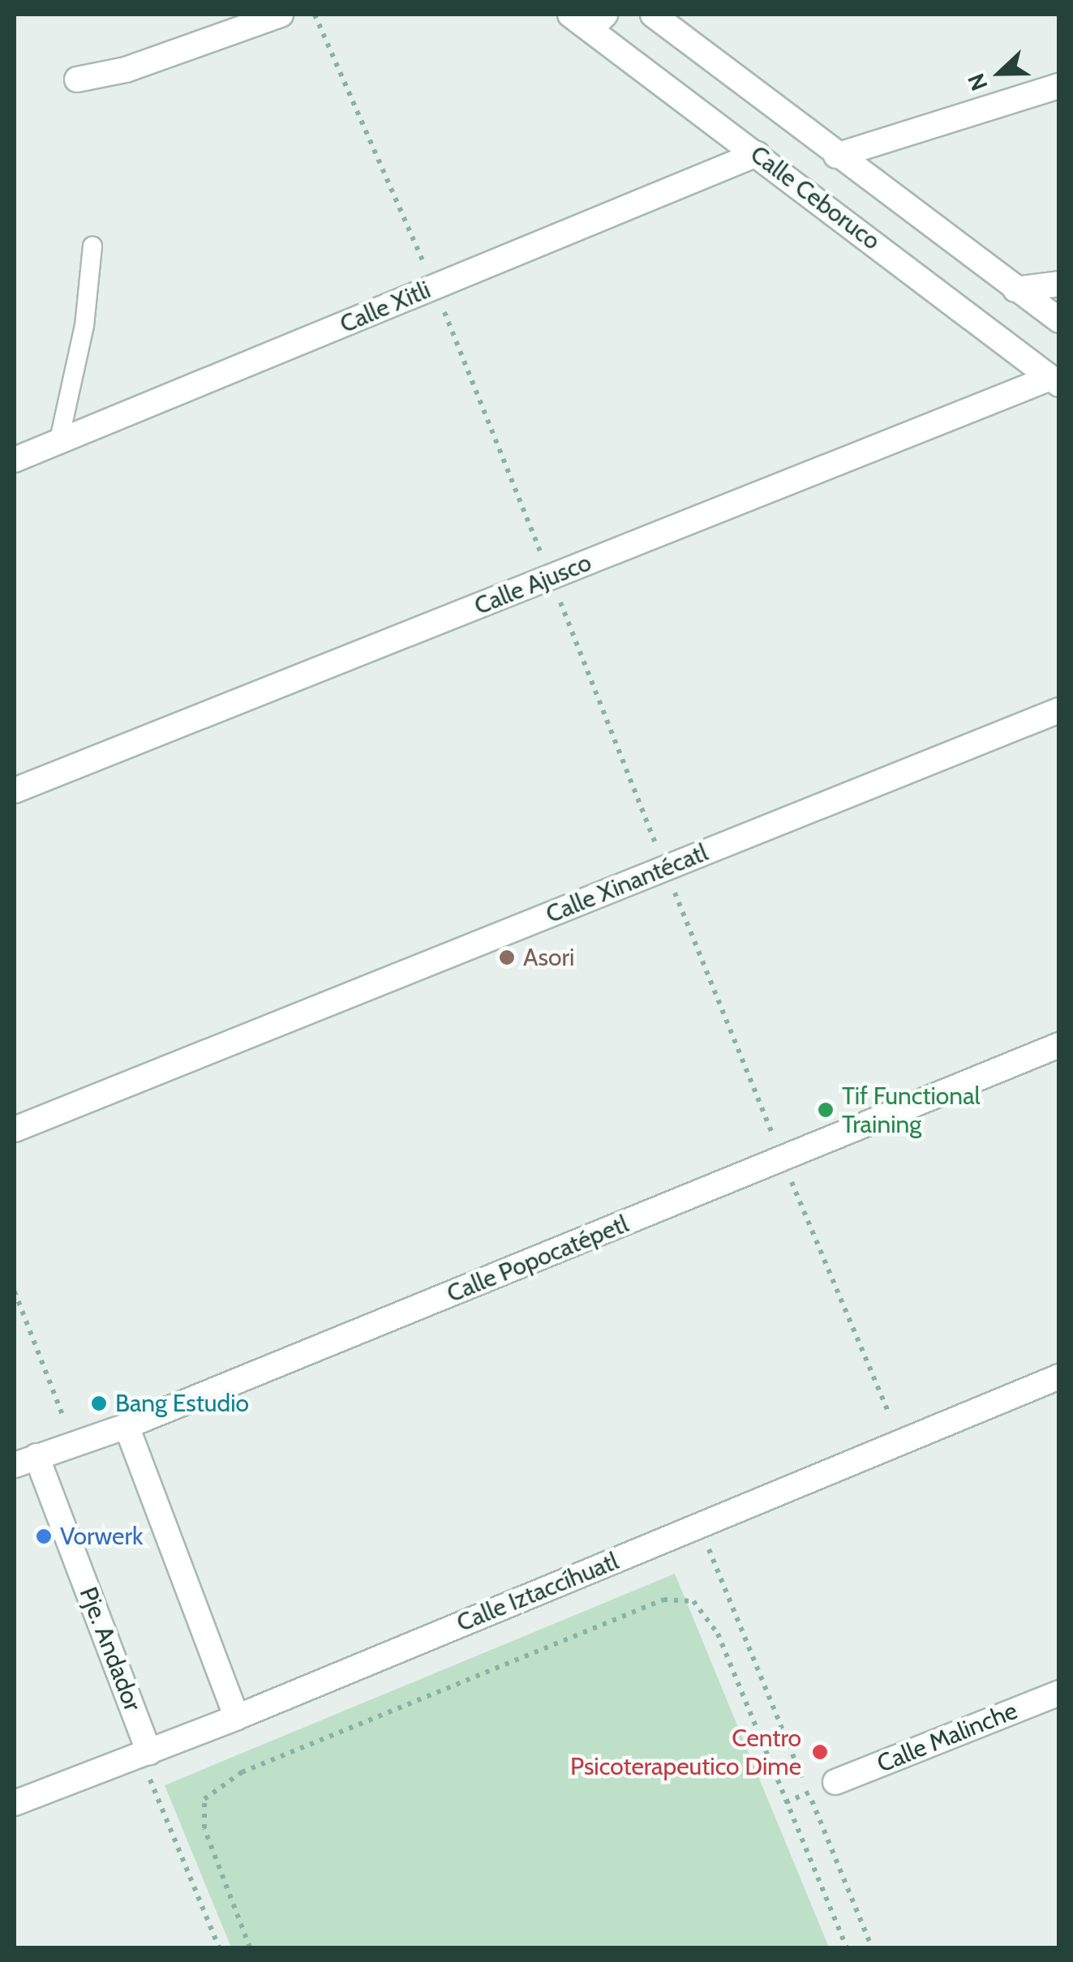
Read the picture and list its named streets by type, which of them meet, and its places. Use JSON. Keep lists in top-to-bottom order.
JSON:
{
  "streets": {
    "street": [
      "Calle Ceboruco",
      "Calle Xitli",
      "Calle Ajusco",
      "Calle Xinantécatl",
      "Calle Popocatépetl",
      "Calle Iztaccíhuatl",
      "Pje. Andador",
      "Calle Malinche"
    ]
  },
  "crossings": [
    ["Calle Ceboruco", "Calle Xitli"],
    ["Calle Ceboruco", "Calle Ajusco"],
    ["Calle Popocatépetl", "Pje. Andador"],
    ["Calle Iztaccíhuatl", "Pje. Andador"]
  ],
  "places": [
    "Asori",
    "Tif Functional Training",
    "Bang Estudio",
    "Vorwerk",
    "Centro Psicoterapeutico Dime"
  ],
  "north": "left"
}
